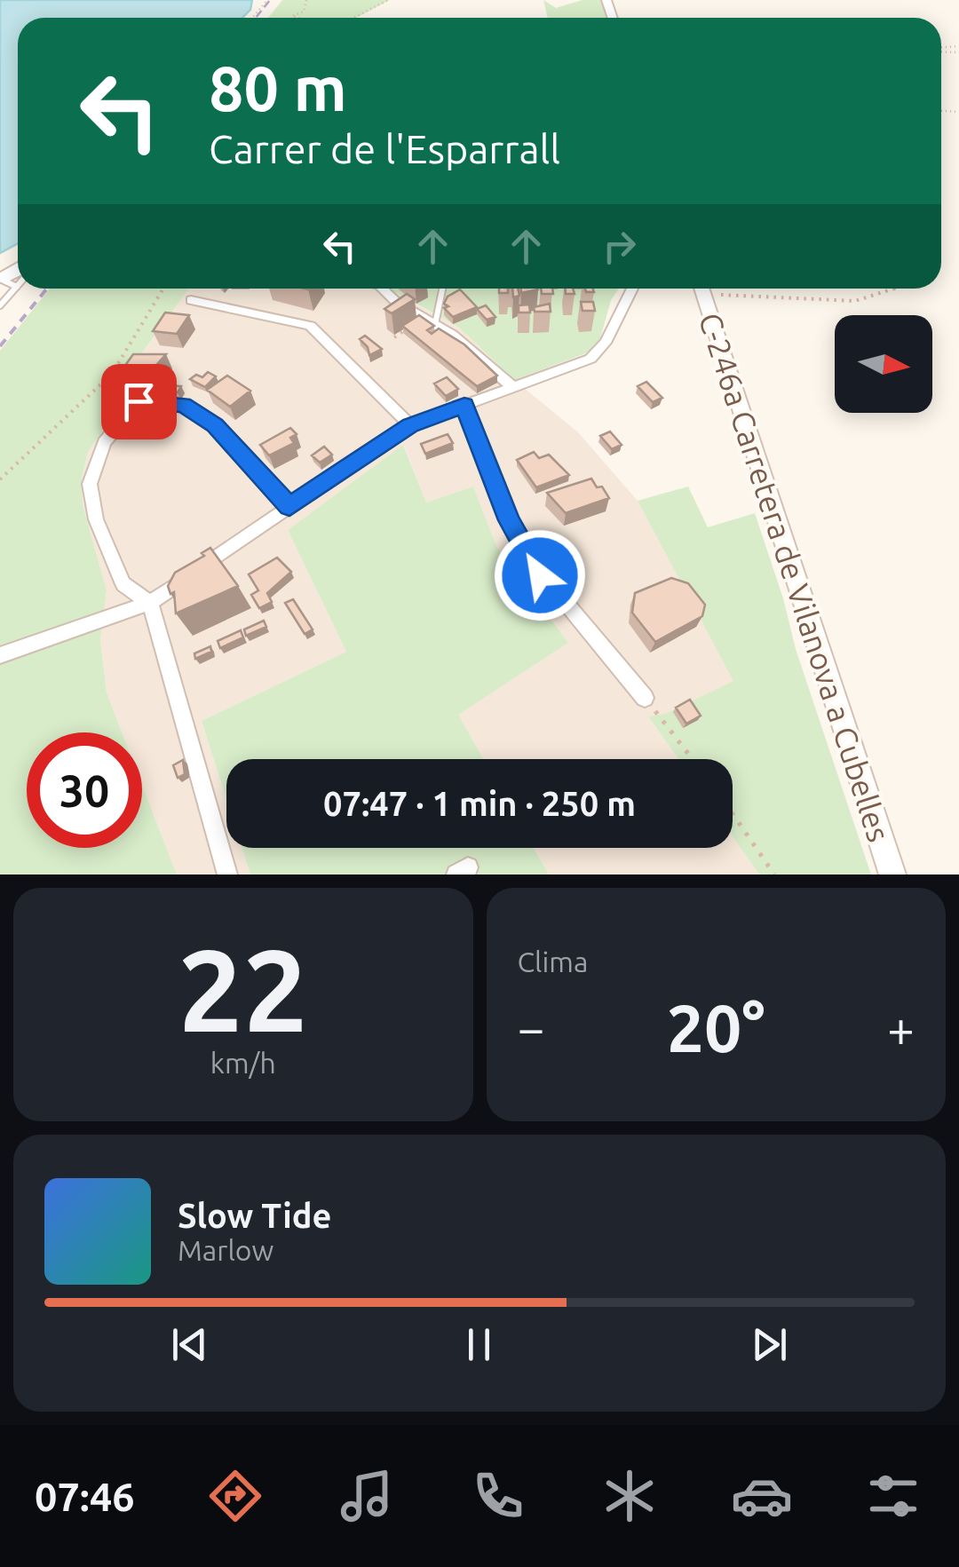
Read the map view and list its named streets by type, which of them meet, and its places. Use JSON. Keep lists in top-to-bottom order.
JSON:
{
  "streets": {
    "main road": ["C-246a Carretera de Vilanova a Cubelles"]
  },
  "north": "right",
  "page": {
    "turn": ["80 m", "Carrer de l'Esparrall"],
    "limit": "30",
    "trip": "07:47 · 1 min · 250 m",
    "tile": [
      ["22", "km/h"],
      "Clima"
    ],
    "heat": ["−", "20°", "+"],
    "song": ["Slow Tide", "Marlow"],
    "tabs": "07:46"
  }
}
